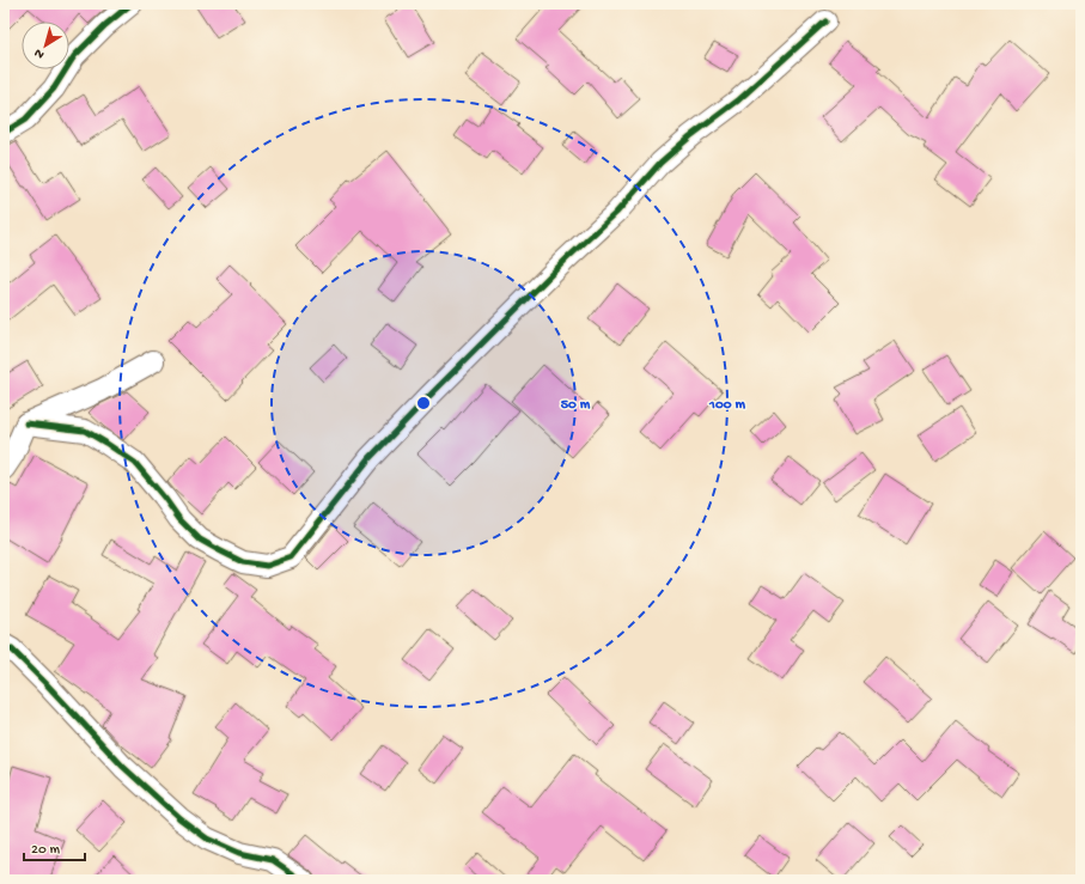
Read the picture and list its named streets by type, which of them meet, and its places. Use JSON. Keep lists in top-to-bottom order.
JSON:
{
  "scale_bar": "20 m",
  "north": "bottom left",
  "rings": ["50 m", "100 m"]
}
